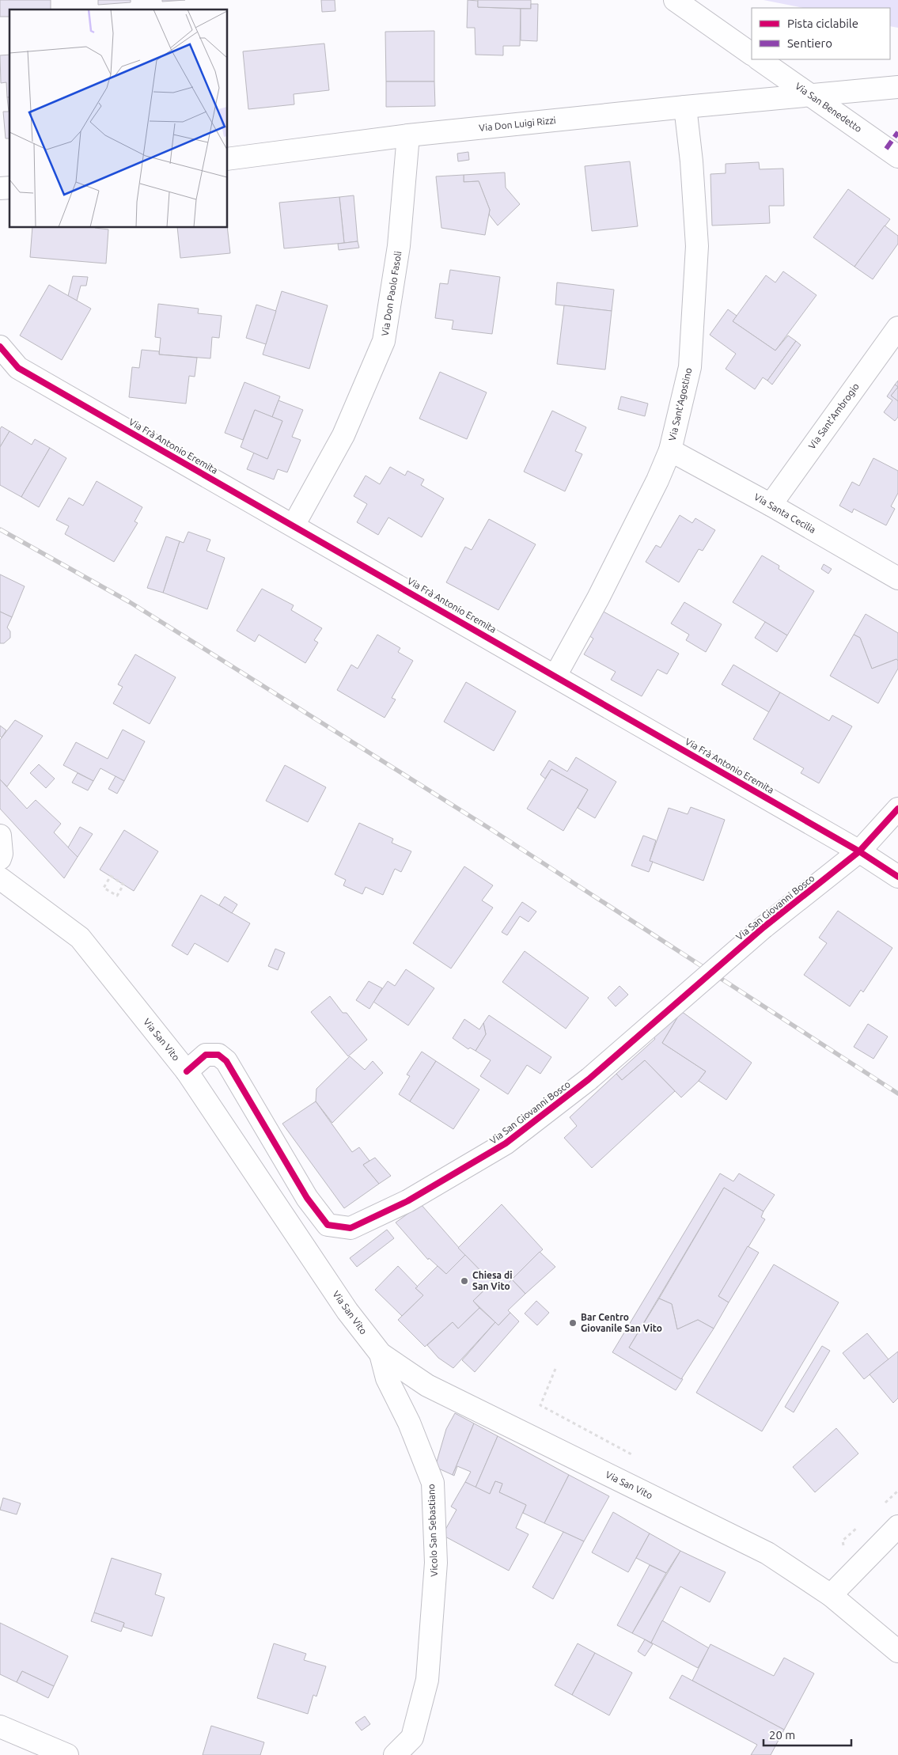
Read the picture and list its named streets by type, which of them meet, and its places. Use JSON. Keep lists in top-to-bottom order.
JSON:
{
  "streets": {
    "street": [
      "Via San Benedetto",
      "Via Don Luigi Rizzi",
      "Via Don Paolo Fasoli",
      "Via Sant'Agostino",
      "Via Sant'Ambrogio",
      "Via Frà Antonio Eremita",
      "Via Santa Cecilia",
      "Via San Giovanni Bosco",
      "Via San Vito",
      "Vicolo San Sebastiano"
    ]
  },
  "crossings": [
    ["Via San Benedetto", "Via Don Luigi Rizzi"],
    ["Via Don Luigi Rizzi", "Via Don Paolo Fasoli"],
    ["Via Don Luigi Rizzi", "Via Sant'Agostino"],
    ["Via Don Paolo Fasoli", "Via Frà Antonio Eremita"],
    ["Via Sant'Agostino", "Via Frà Antonio Eremita"],
    ["Via Sant'Agostino", "Via Santa Cecilia"],
    ["Via Sant'Ambrogio", "Via Santa Cecilia"],
    ["Via Frà Antonio Eremita", "Via San Giovanni Bosco"],
    ["Via San Giovanni Bosco", "Via San Vito"],
    ["Via San Vito", "Vicolo San Sebastiano"]
  ],
  "places": ["Chiesa di San Vito", "Bar Centro Giovanile San Vito"],
  "legend": ["Pista ciclabile", "Sentiero"],
  "scale_bar": "20 m"
}
